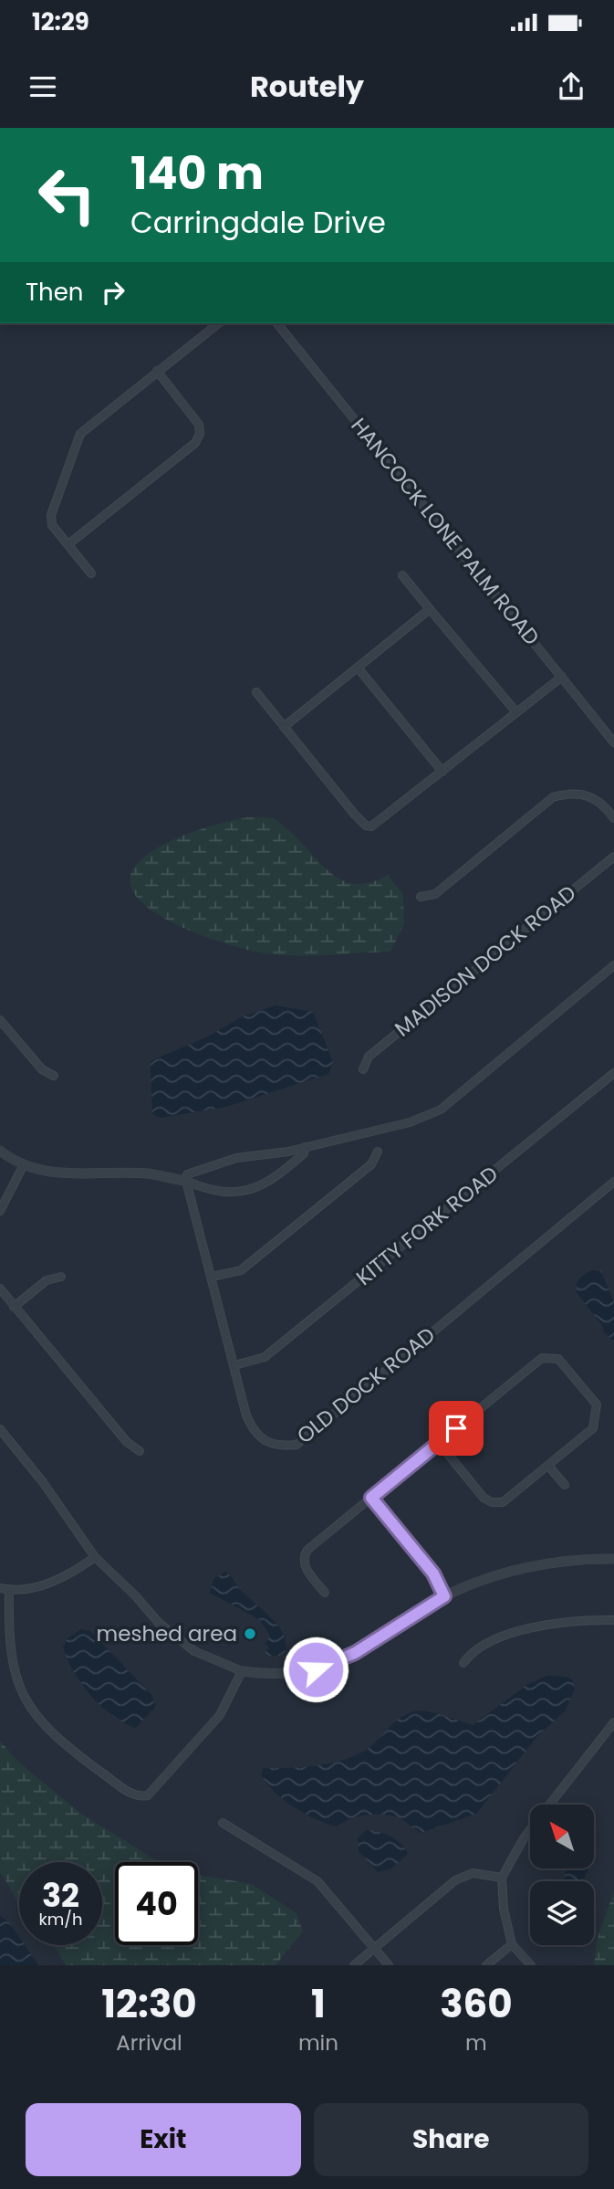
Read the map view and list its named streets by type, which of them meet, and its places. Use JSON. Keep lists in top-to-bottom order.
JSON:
{
  "streets": {
    "street": [
      "HANCOCK LONE PALM ROAD",
      "MADISON DOCK ROAD",
      "KITTY FORK ROAD",
      "OLD DOCK ROAD"
    ]
  },
  "crossings": [
    ["KITTY FORK ROAD", "OLD DOCK ROAD"]
  ],
  "places": ["meshed area"],
  "north": "top left",
  "page": {
    "status": "12:29",
    "header": "Routely",
    "turn": ["140 m", "Carringdale Drive"],
    "then": "Then",
    "speed": "32 km/h",
    "limit": "40",
    "eta": [
      "12:30",
      "Arrival",
      "1",
      "min",
      "360",
      "m"
    ],
    "buttons": ["Exit", "Share"]
  }
}
